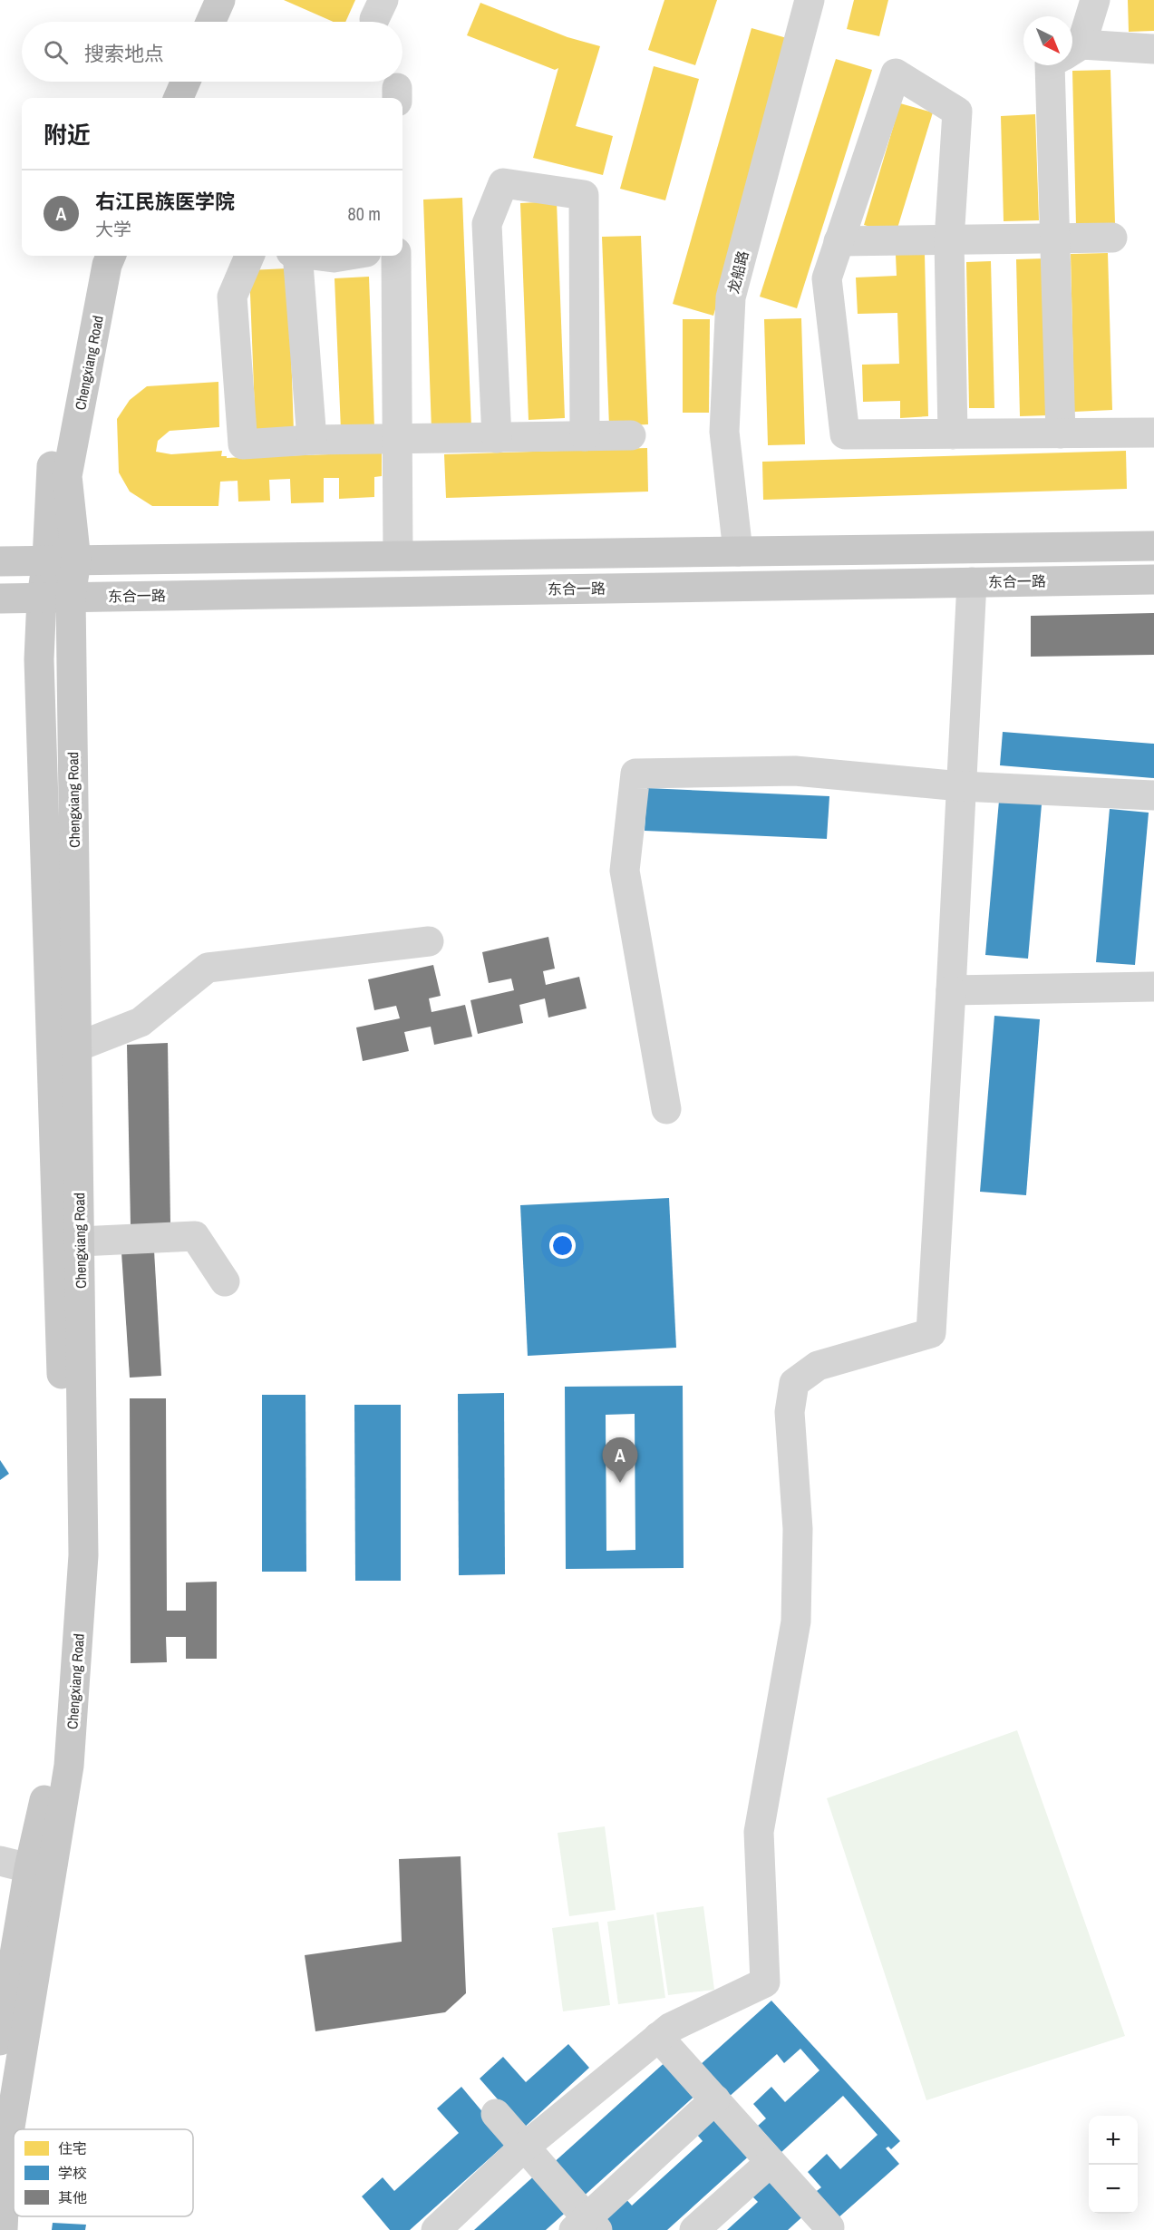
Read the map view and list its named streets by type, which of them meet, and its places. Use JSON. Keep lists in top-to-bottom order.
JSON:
{
  "streets": {
    "main road": ["Chengxiang Road", "东合一路"],
    "street": ["龙船路"]
  },
  "crossings": [
    ["Chengxiang Road", "东合一路"]
  ],
  "legend": ["住宅", "学校", "其他"],
  "north": "bottom right",
  "page": {
    "search": "搜索地点",
    "heading": "附近",
    "list": [
      {
        "mark": "A",
        "name": "右江民族医学院",
        "note": "大学",
        "value": "80 m"
      }
    ],
    "pins": "A",
    "map_buttons": ["+", "−"]
  }
}
